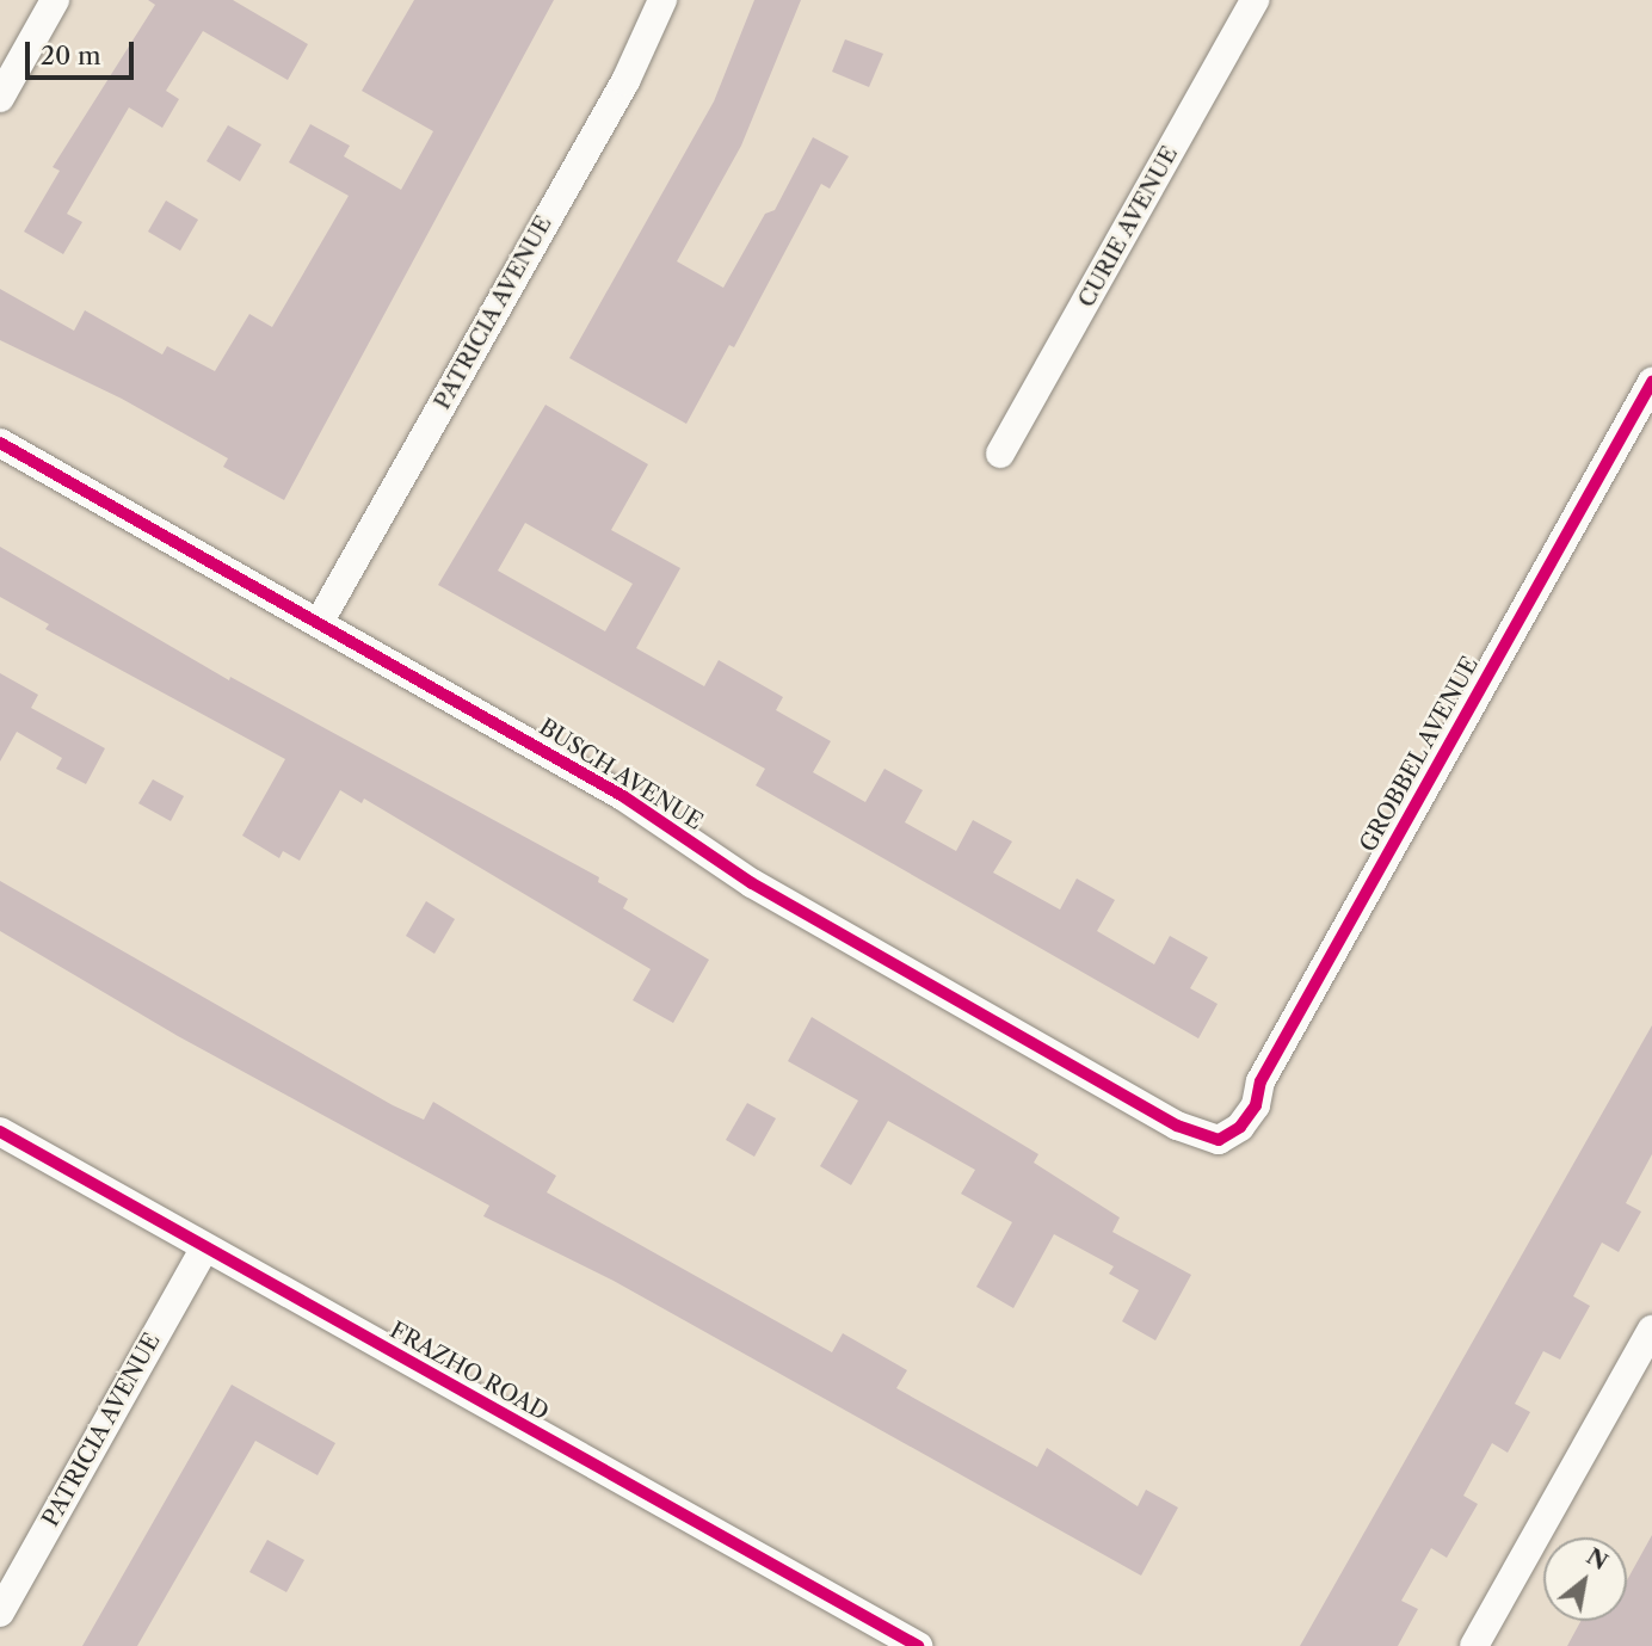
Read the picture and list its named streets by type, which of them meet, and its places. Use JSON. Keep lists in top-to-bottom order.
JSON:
{
  "streets": {
    "street": [
      "CURIE AVENUE",
      "PATRICIA AVENUE",
      "GROBBEL AVENUE",
      "BUSCH AVENUE",
      "FRAZHO ROAD"
    ]
  },
  "crossings": [
    ["PATRICIA AVENUE", "BUSCH AVENUE"],
    ["PATRICIA AVENUE", "FRAZHO ROAD"],
    ["GROBBEL AVENUE", "BUSCH AVENUE"]
  ],
  "scale_bar": "20 m",
  "north": "top right"
}
